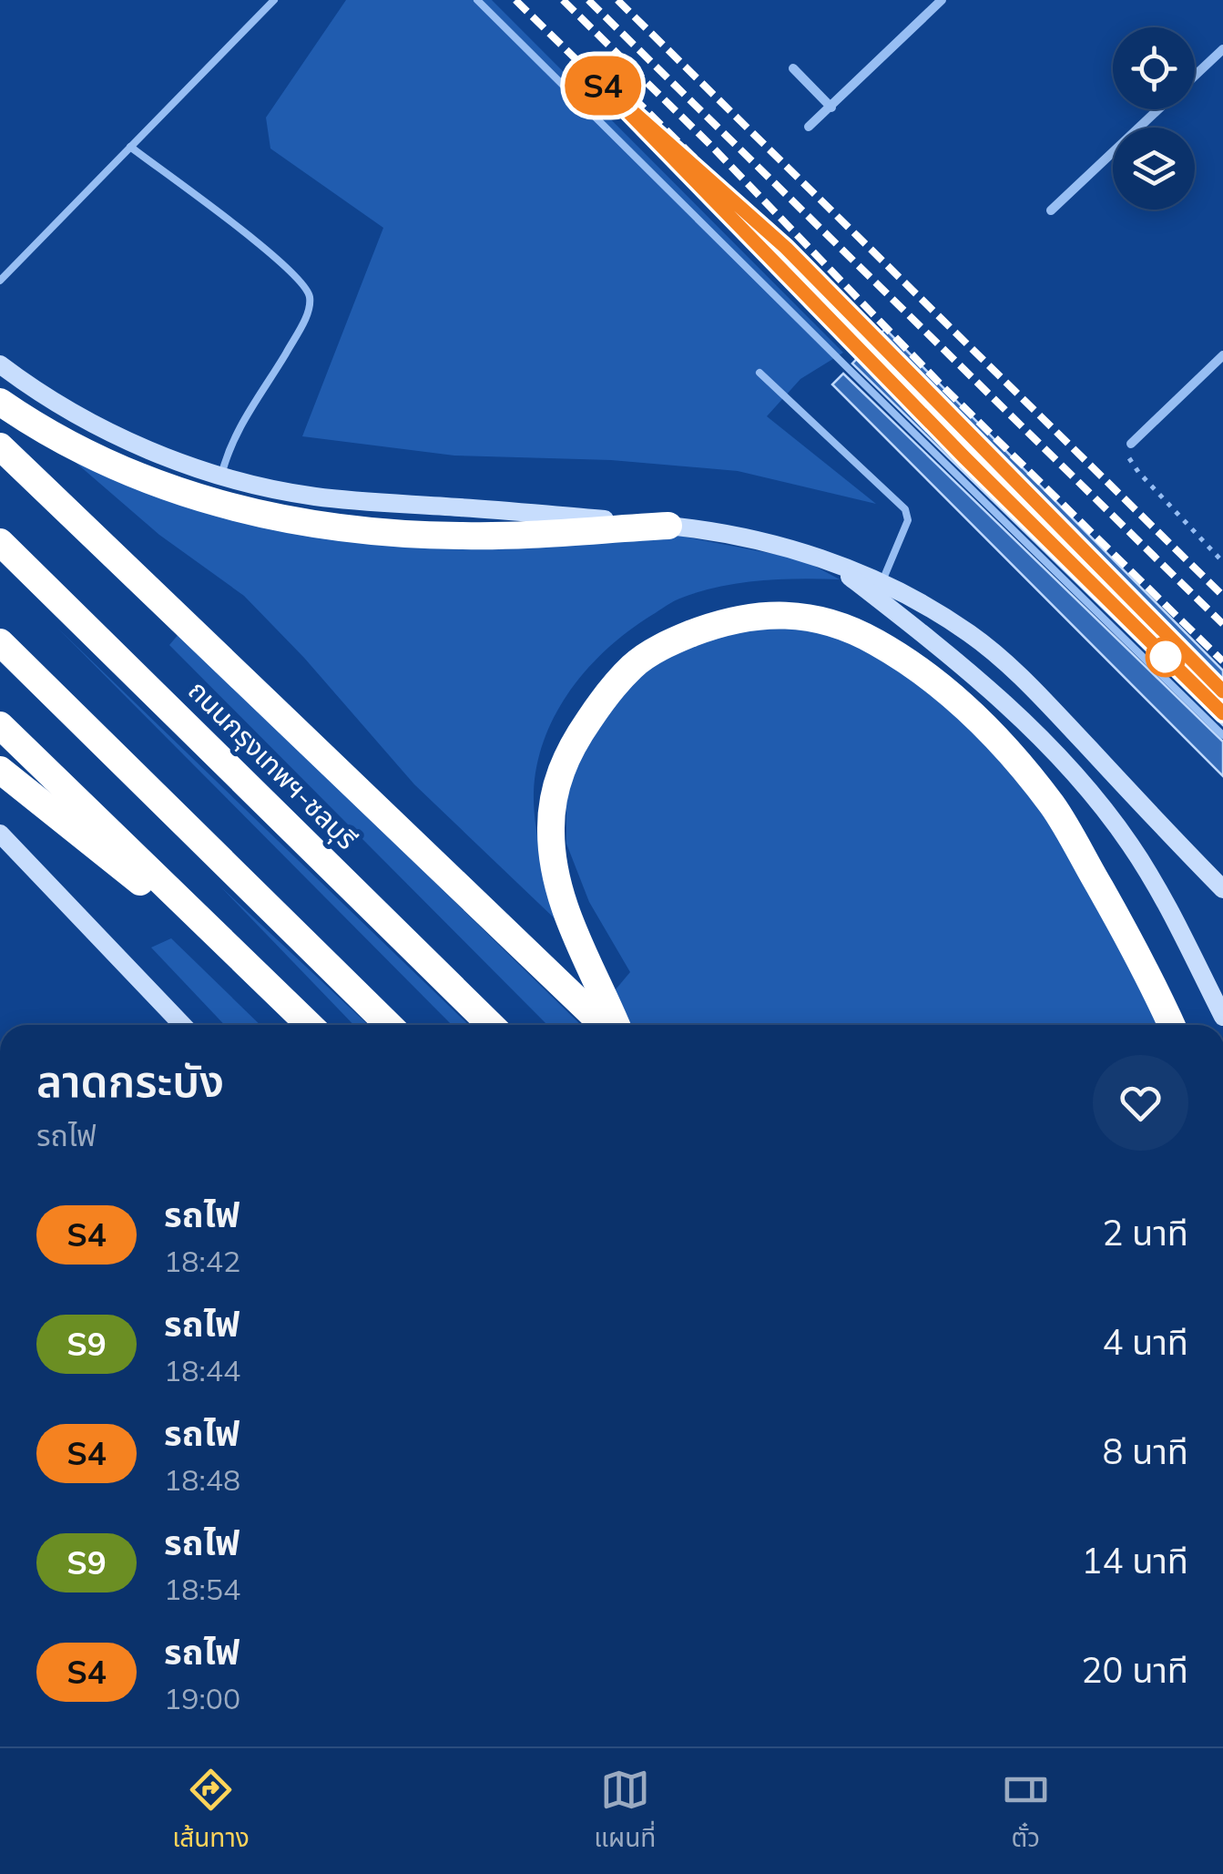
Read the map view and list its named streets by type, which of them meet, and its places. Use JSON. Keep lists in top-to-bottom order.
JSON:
{
  "streets": {
    "highway": ["ถนนกรุงเทพฯ-ชลบุรี"]
  },
  "page": {
    "on_map": "S4",
    "heading": ["ลาดกระบัง", "รถไฟ"],
    "list": [
      {
        "mark": "S4",
        "name": "รถไฟ",
        "note": "18:42",
        "value": "2 นาที"
      },
      {
        "mark": "S9",
        "name": "รถไฟ",
        "note": "18:44",
        "value": "4 นาที"
      },
      {
        "mark": "S4",
        "name": "รถไฟ",
        "note": "18:48",
        "value": "8 นาที"
      },
      {
        "mark": "S9",
        "name": "รถไฟ",
        "note": "18:54",
        "value": "14 นาที"
      },
      {
        "mark": "S4",
        "name": "รถไฟ",
        "note": "19:00",
        "value": "20 นาที"
      }
    ],
    "tabs": ["เส้นทาง", "แผนที่", "ตั๋ว"]
  }
}
